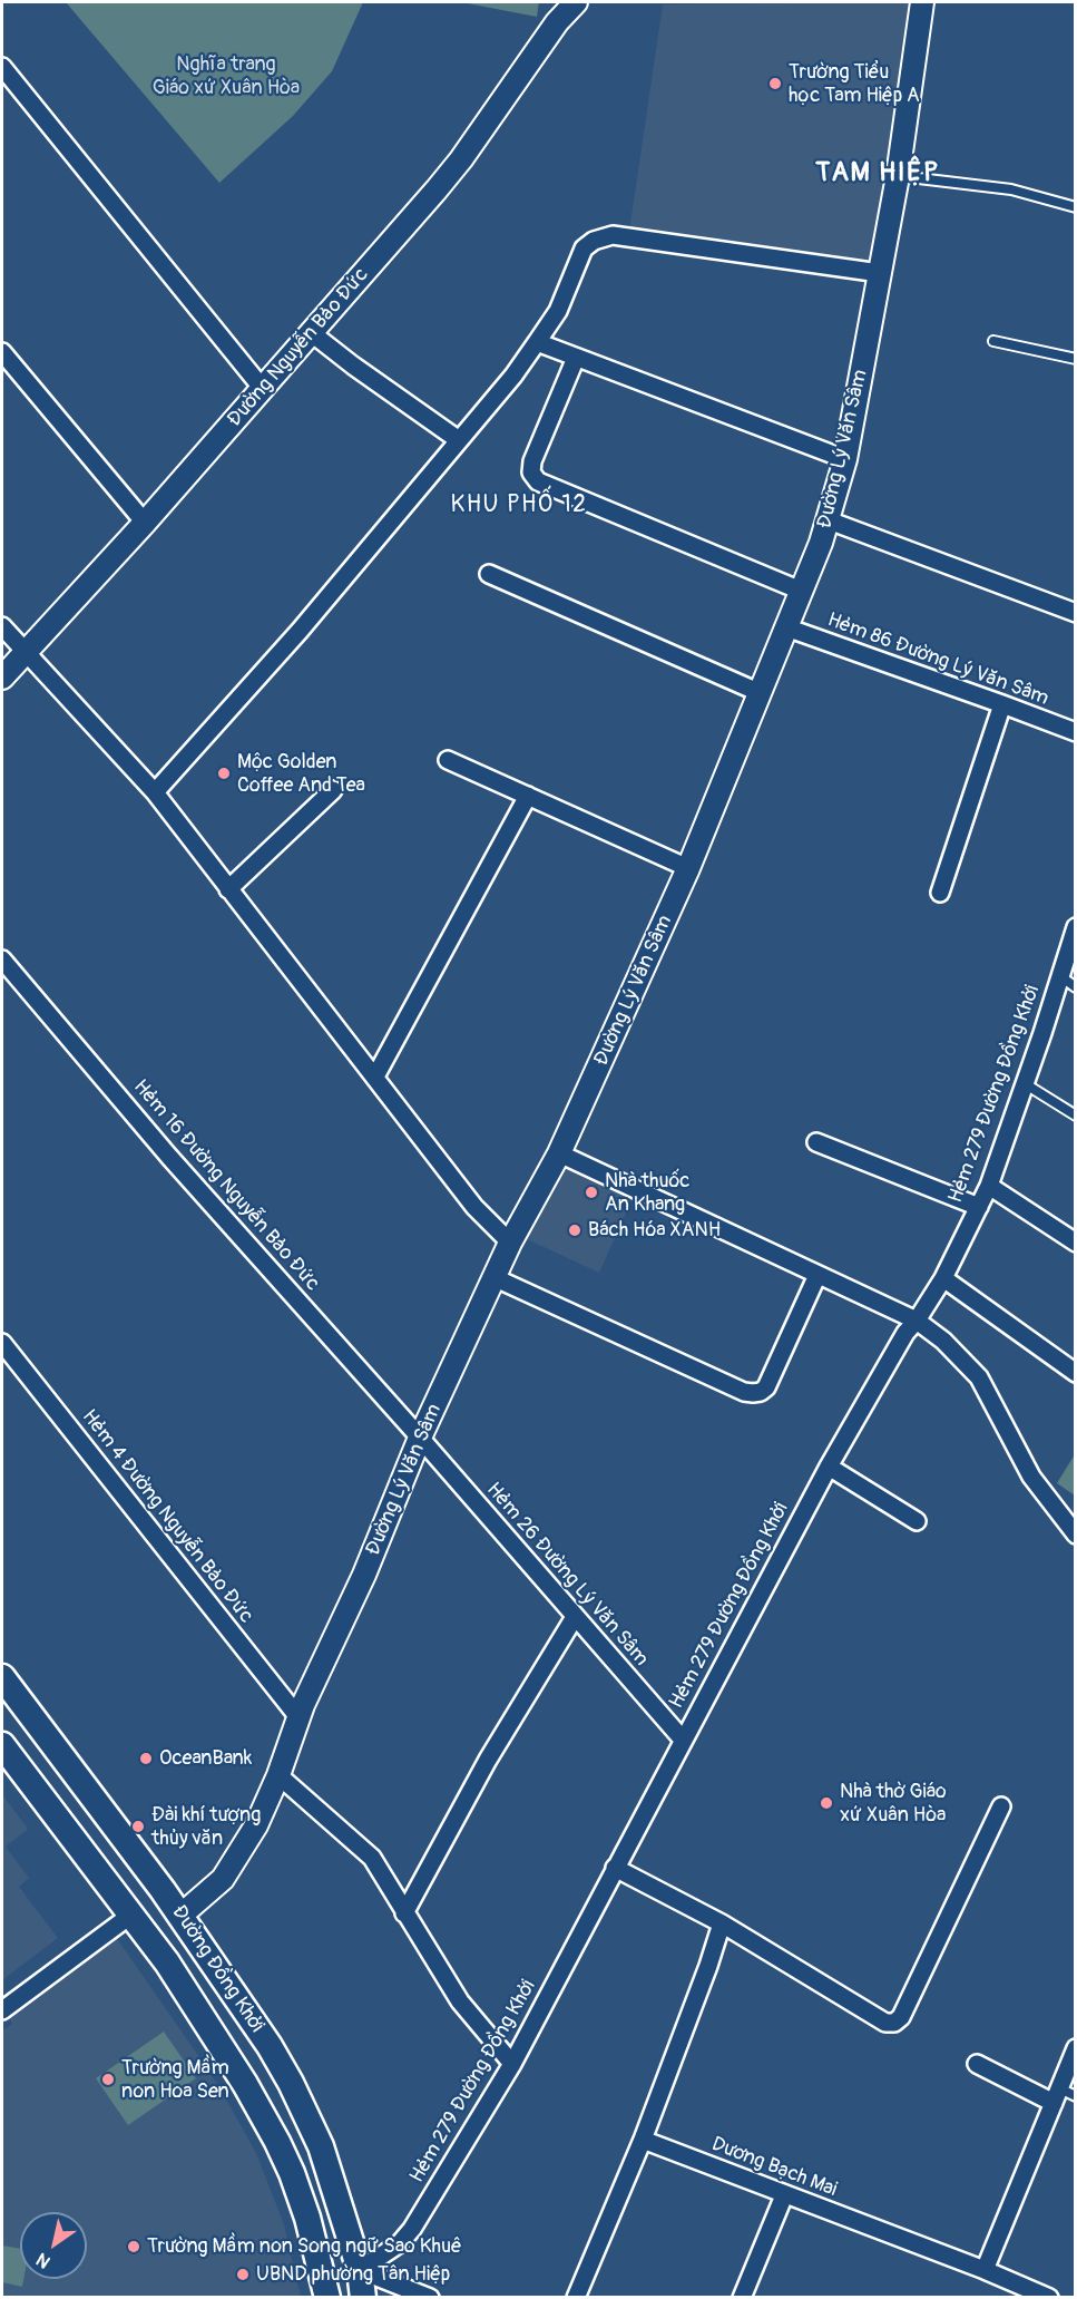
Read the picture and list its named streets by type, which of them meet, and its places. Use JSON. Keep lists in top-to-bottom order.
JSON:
{
  "streets": {
    "main road": ["Đường Đồng Khởi"],
    "street": [
      "Đường Nguyễn Bảo Đức",
      "Đường Lý Văn Sâm",
      "Hẻm 86 Đường Lý Văn Sâm",
      "Hẻm 279 Đường Đồng Khởi",
      "Hẻm 16 Đường Nguyễn Bảo Đức",
      "Hẻm 4 Đường Nguyễn Bảo Đức",
      "Hẻm 26 Đường Lý Văn Sâm",
      "Dương Bạch Mai"
    ]
  },
  "crossings": [
    ["Đường Lý Văn Sâm", "Hẻm 86 Đường Lý Văn Sâm"],
    ["Đường Lý Văn Sâm", "Hẻm 16 Đường Nguyễn Bảo Đức"],
    ["Đường Lý Văn Sâm", "Hẻm 4 Đường Nguyễn Bảo Đức"],
    ["Đường Lý Văn Sâm", "Hẻm 26 Đường Lý Văn Sâm"],
    ["Đường Lý Văn Sâm", "Đường Đồng Khởi"],
    ["Hẻm 279 Đường Đồng Khởi", "Hẻm 26 Đường Lý Văn Sâm"],
    ["Hẻm 279 Đường Đồng Khởi", "Đường Đồng Khởi"],
    ["Hẻm 16 Đường Nguyễn Bảo Đức", "Hẻm 26 Đường Lý Văn Sâm"]
  ],
  "districts": ["TAM HIỆP", "KHU PHỐ 12"],
  "parks": ["Nghĩa trang Giáo xứ Xuân Hòa"],
  "places": [
    "Trường Tiểu học Tam Hiệp A",
    "Mộc Golden Coffee And Tea",
    "Nhà thuốc An Khang",
    "Bách Hóa XANH",
    "OceanBank",
    "Nhà thờ Giáo xứ Xuân Hòa",
    "Đài khí tượng thủy văn",
    "Trường Mầm non Hoa Sen",
    "Trường Mầm non Song ngữ Sao Khuê",
    "UBND phường Tân Hiệp"
  ],
  "north": "bottom left"
}
